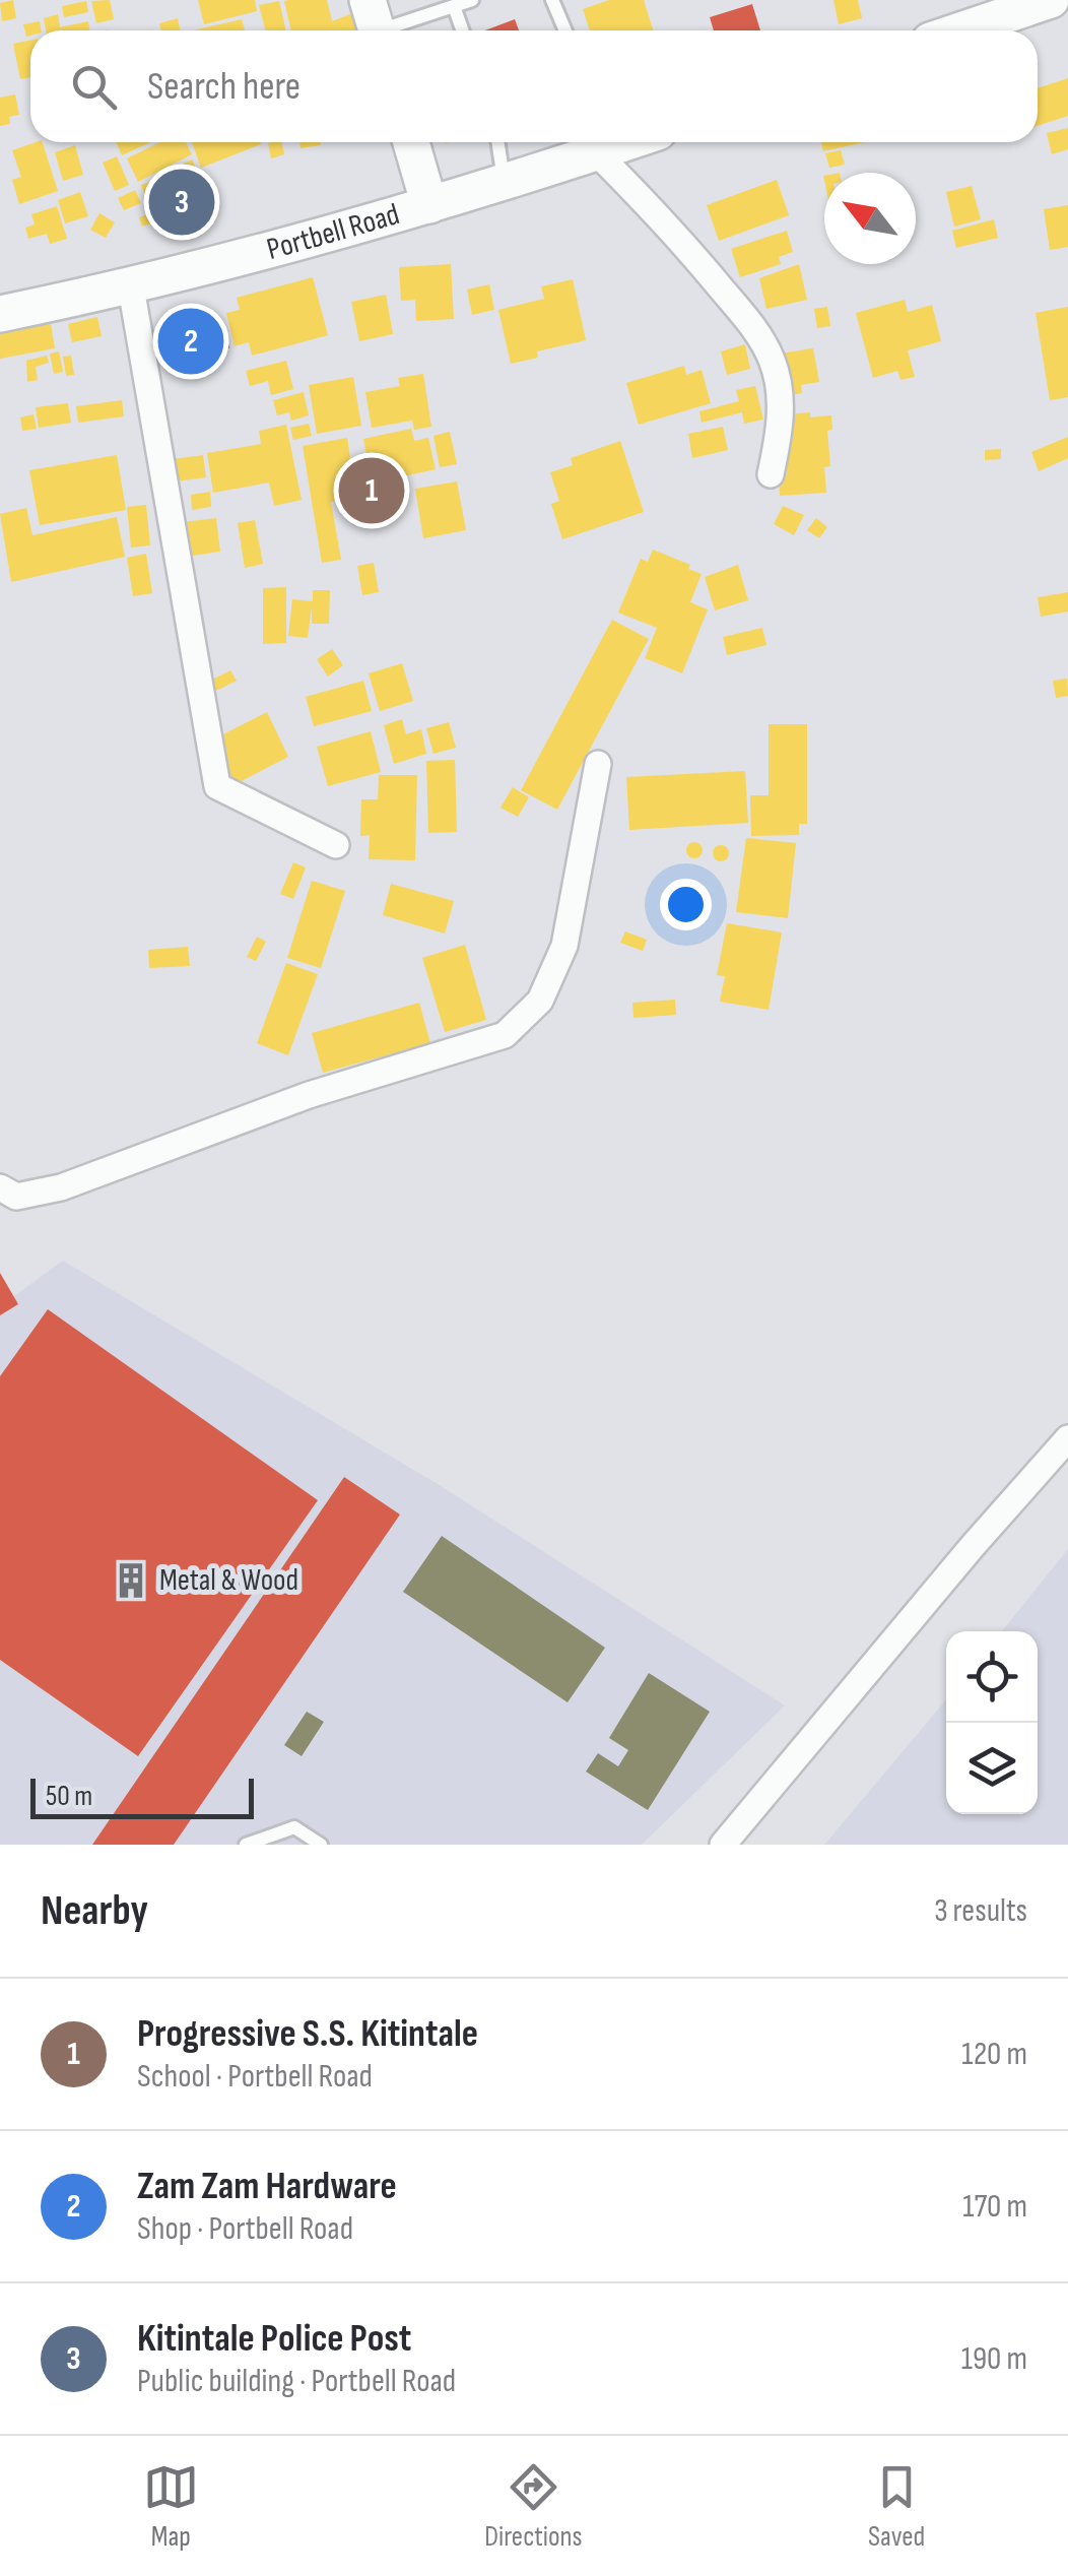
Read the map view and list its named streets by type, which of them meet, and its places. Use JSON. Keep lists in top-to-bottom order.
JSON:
{
  "streets": {
    "main road": ["Portbell Road"]
  },
  "places": {
    "building": ["Metal & Wood"]
  },
  "scale_bar": "50 m",
  "north": "top left",
  "page": {
    "search": "Search here",
    "pins": ["3", "2", "1"],
    "scale": "50 m",
    "heading": ["Nearby", "3 results"],
    "list": [
      {
        "mark": "1",
        "name": "Progressive S.S. Kitintale",
        "note": "School · Portbell Road",
        "value": "120 m"
      },
      {
        "mark": "2",
        "name": "Zam Zam Hardware",
        "note": "Shop · Portbell Road",
        "value": "170 m"
      },
      {
        "mark": "3",
        "name": "Kitintale Police Post",
        "note": "Public building · Portbell Road",
        "value": "190 m"
      }
    ],
    "nav": ["Map", "Directions", "Saved"]
  }
}
